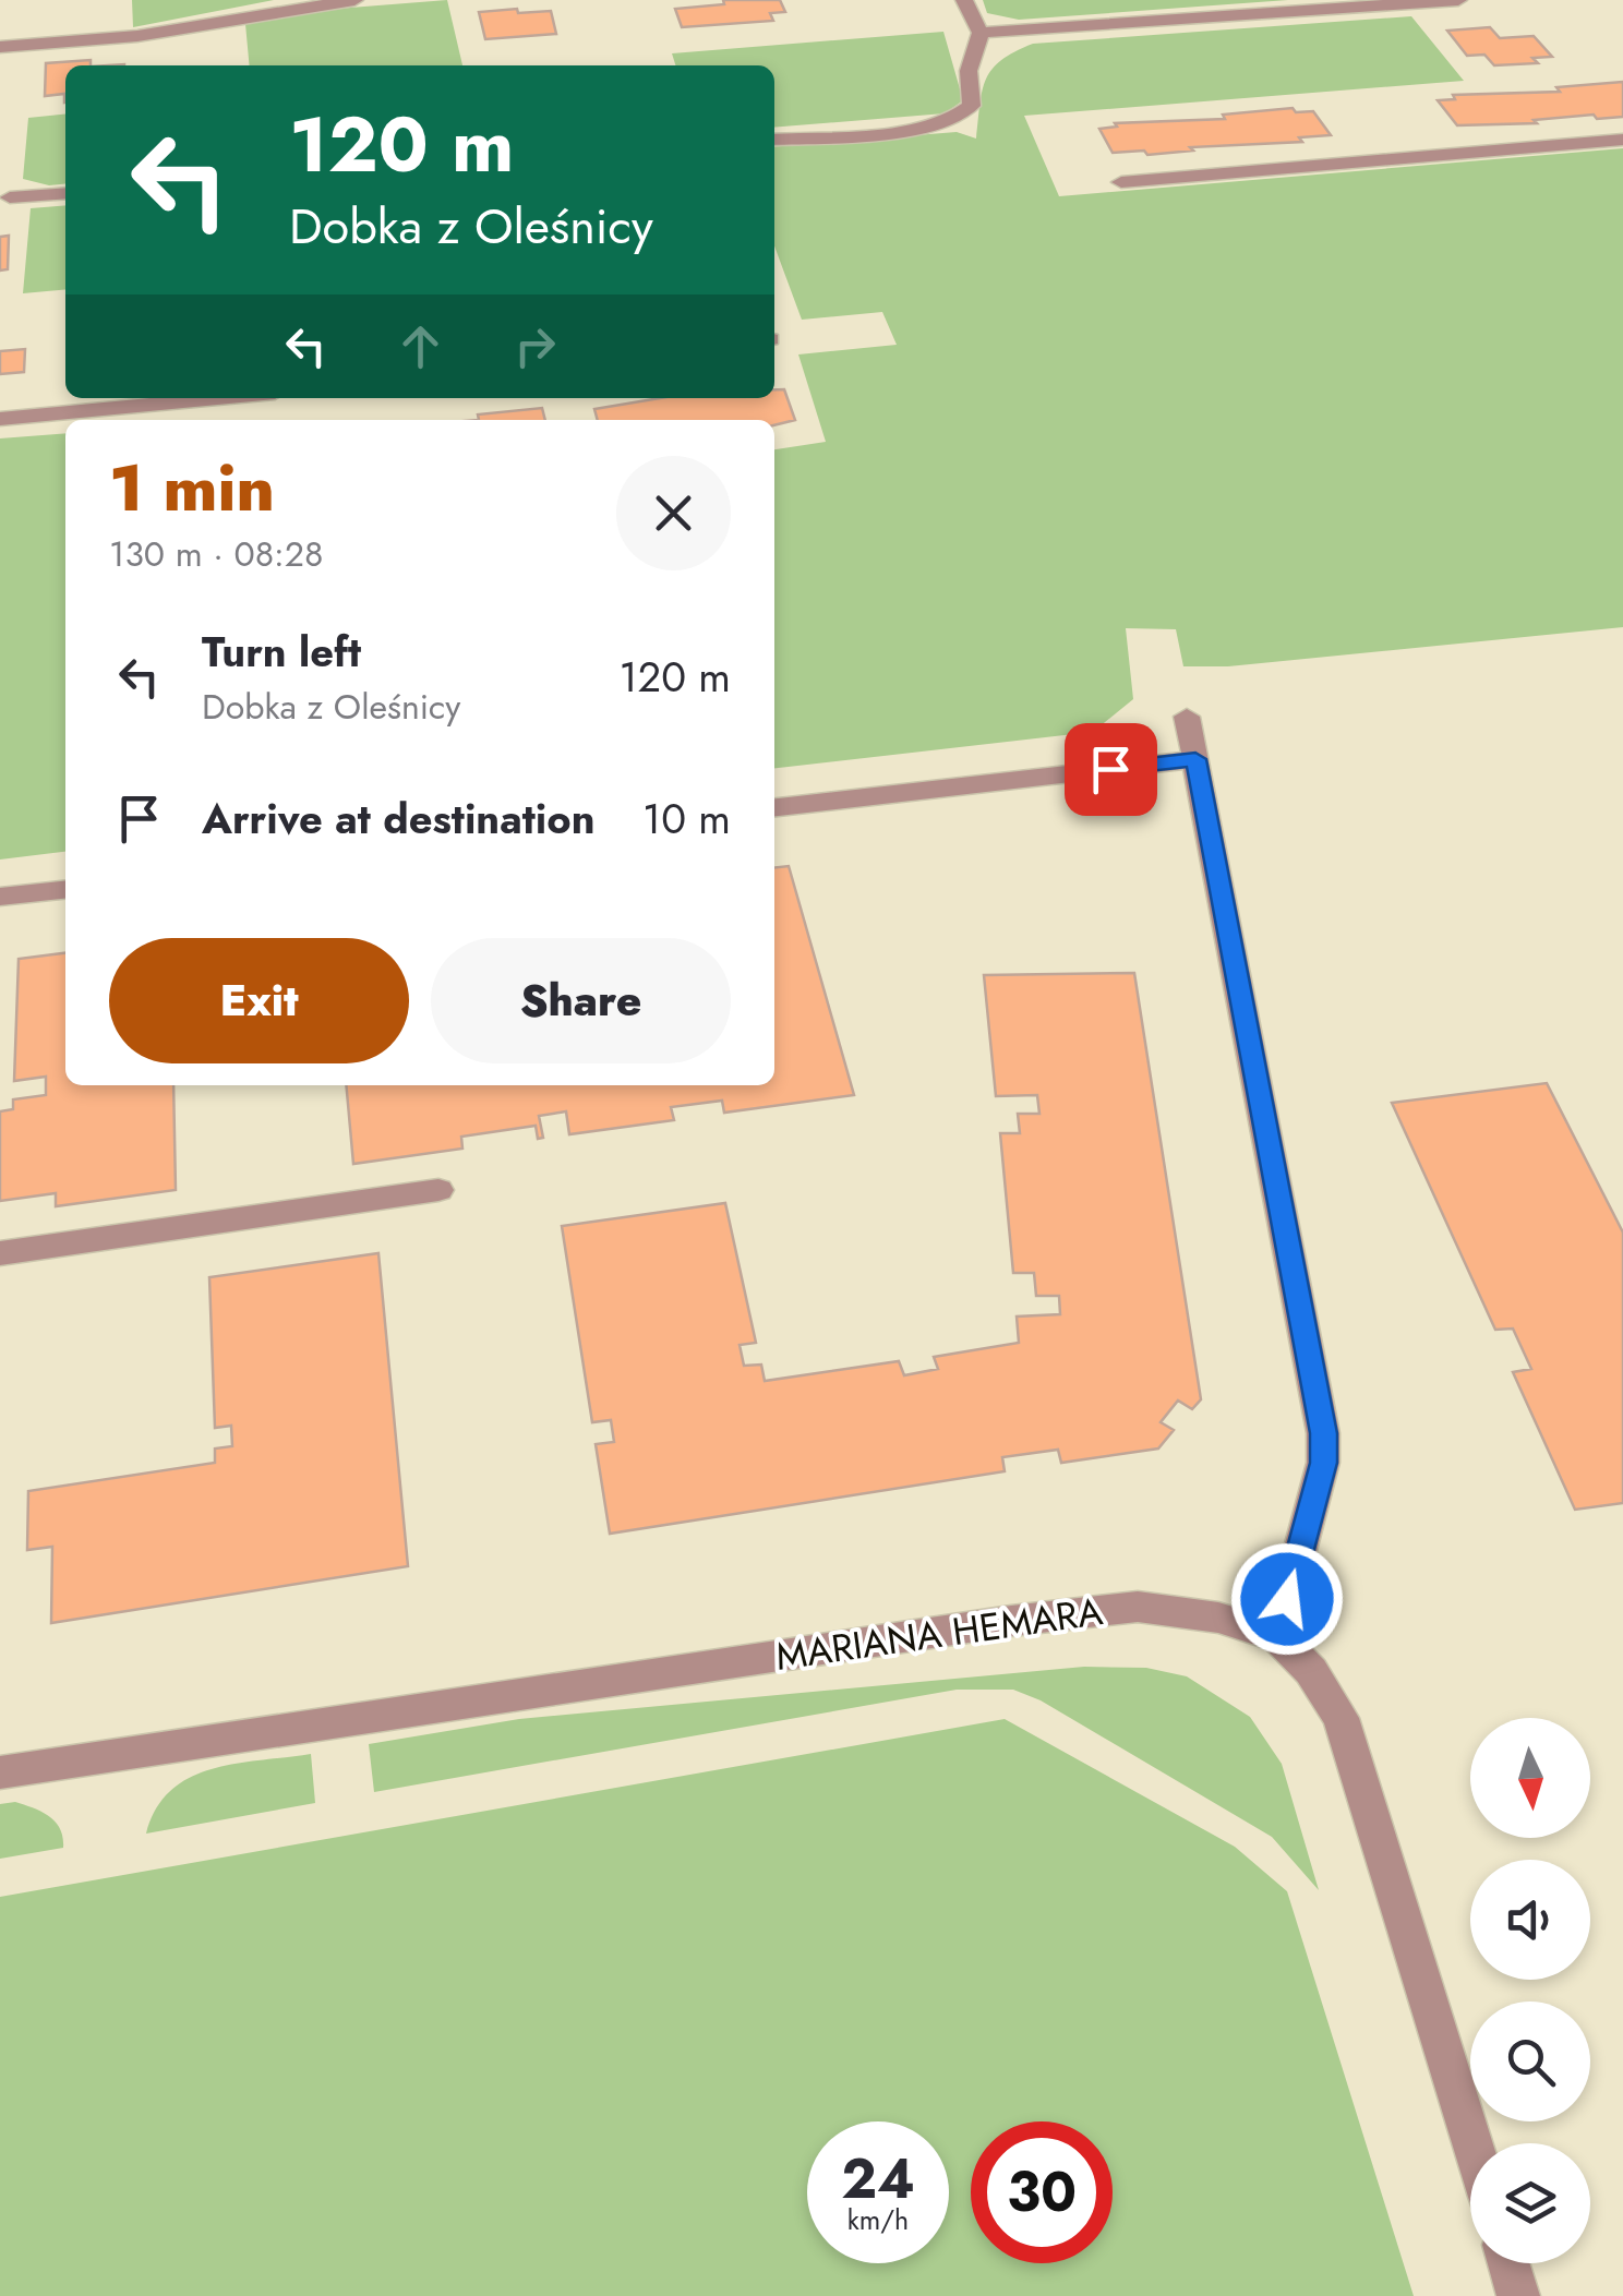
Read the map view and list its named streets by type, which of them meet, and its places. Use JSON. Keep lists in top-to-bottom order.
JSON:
{
  "streets": {
    "street": ["MARIANA HEMARA"]
  },
  "north": "bottom",
  "page": {
    "turn": ["120 m", "Dobka z Oleśnicy"],
    "heading": ["1 min", "130 m · 08:28"],
    "list": [
      {
        "name": "Turn left",
        "note": "Dobka z Oleśnicy",
        "value": "120 m"
      },
      {
        "name": "Arrive at destination",
        "value": "10 m"
      }
    ],
    "buttons": ["Exit", "Share"],
    "speed": "24 km/h",
    "limit": "30"
  }
}
